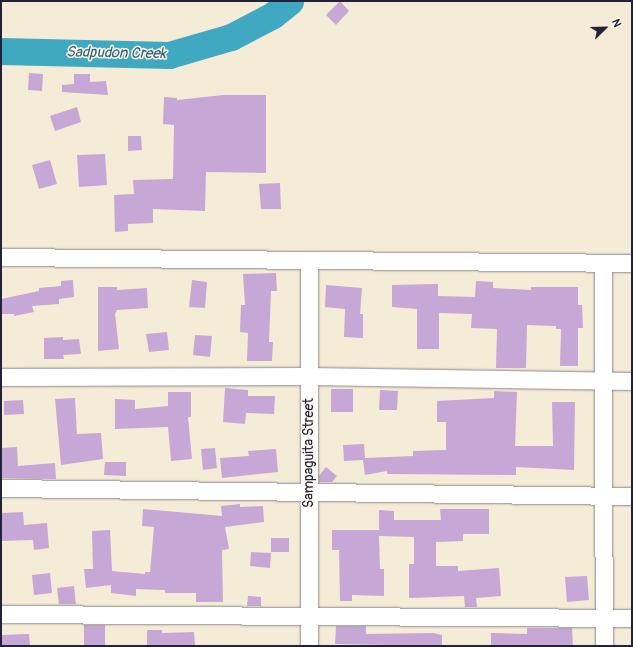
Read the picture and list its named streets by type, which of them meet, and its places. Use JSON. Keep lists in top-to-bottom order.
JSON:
{
  "streets": {
    "street": ["Sampaguita Street"]
  },
  "water": ["Sadpudon Creek"],
  "north": "top right"
}
